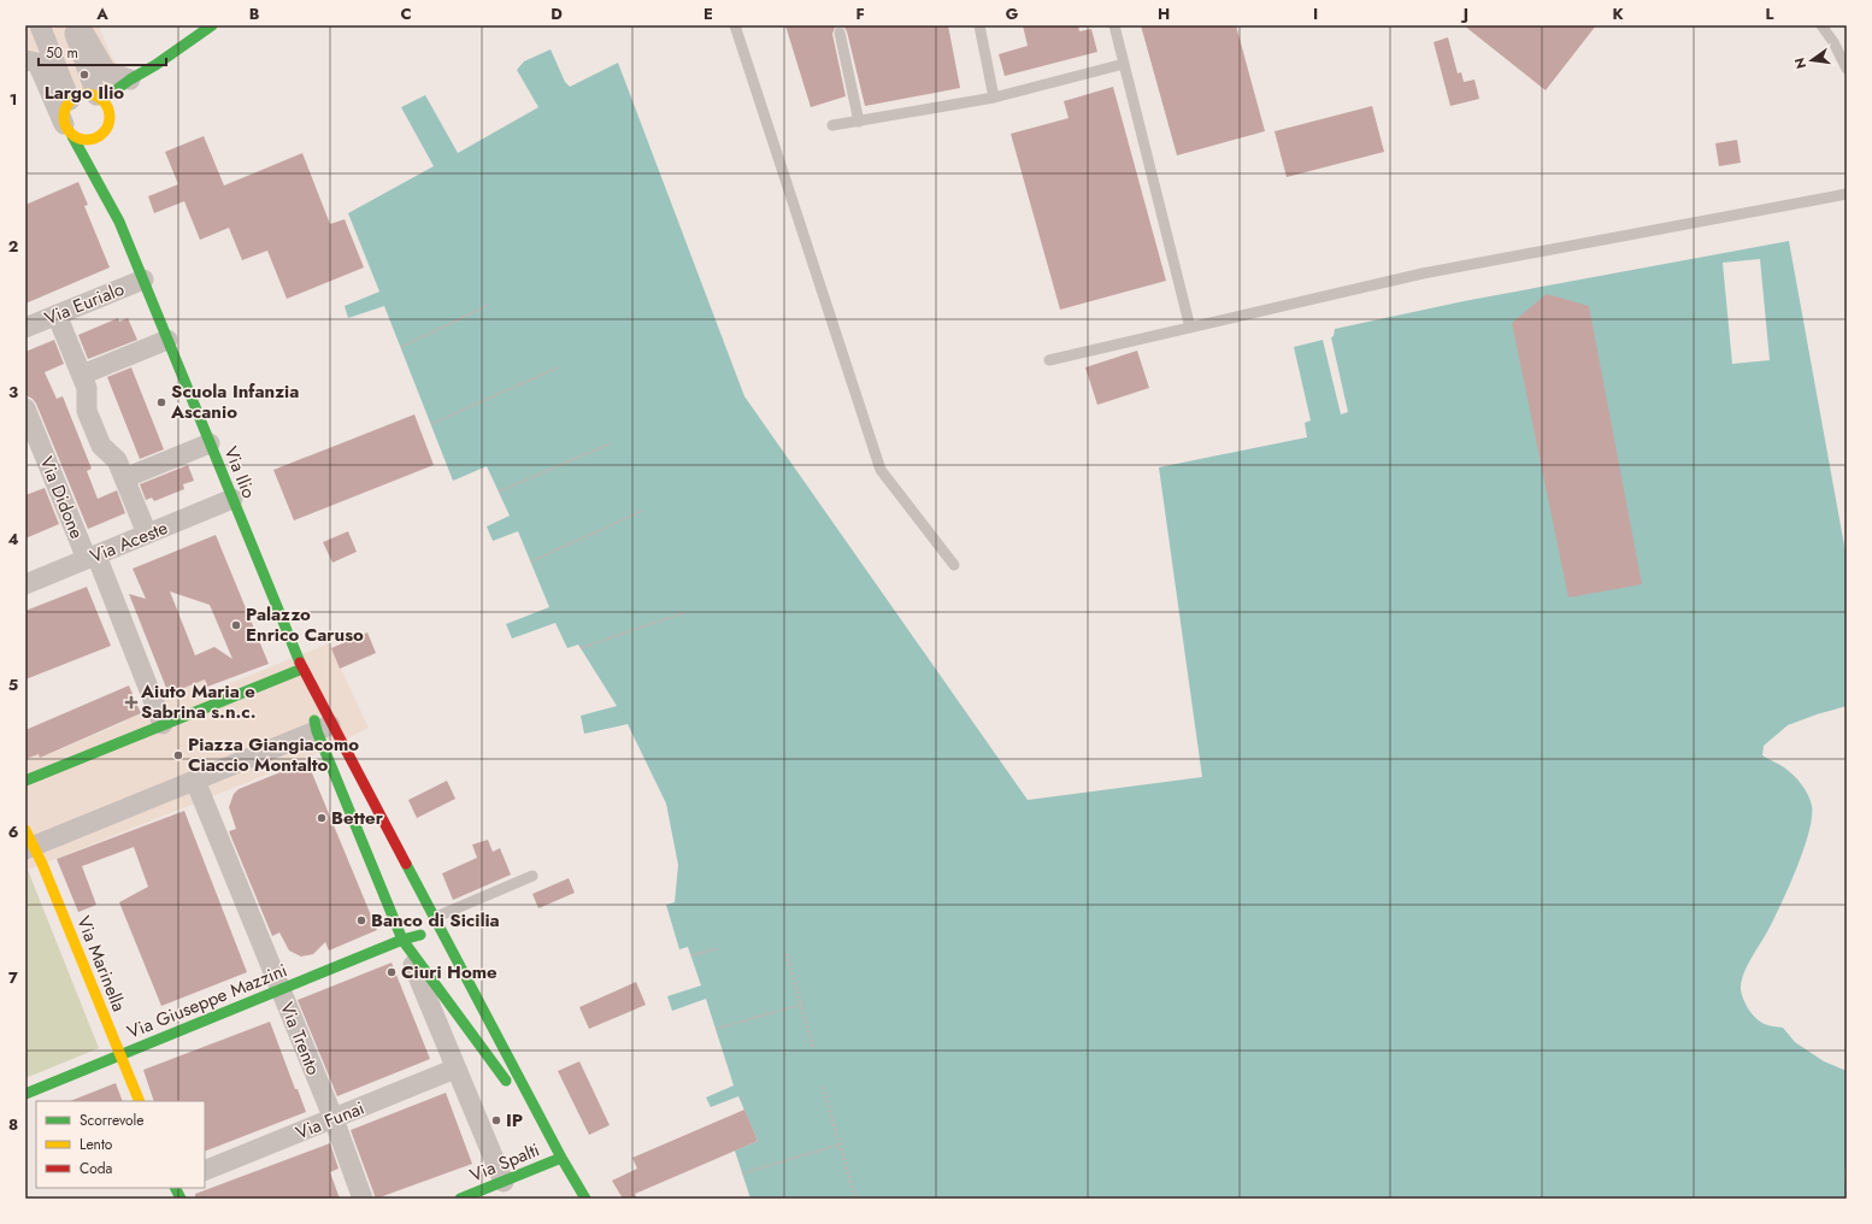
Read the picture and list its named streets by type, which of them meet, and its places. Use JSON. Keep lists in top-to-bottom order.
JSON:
{
  "streets": {
    "main road": [
      "Via Ilio",
      "Via Marinella",
      "Via Giuseppe Mazzini",
      "Via Spalti"
    ],
    "street": [
      "Via Eurialo",
      "Via Didone",
      "Via Aceste",
      "Via Trento",
      "Via Funai"
    ]
  },
  "crossings": [
    ["Via Eurialo", "Via Ilio"],
    ["Via Ilio", "Via Aceste"],
    ["Via Didone", "Via Aceste"],
    ["Via Marinella", "Via Giuseppe Mazzini"],
    ["Via Giuseppe Mazzini", "Via Trento"],
    ["Via Trento", "Via Funai"]
  ],
  "places": {
    "other": [
      "Largo Ilio",
      "Scuola Infanzia Ascanio",
      "Palazzo Enrico Caruso",
      "Piazza Giangiacomo Ciaccio Montalto",
      "Better",
      "Banco di Sicilia",
      "Ciuri Home",
      "IP"
    ],
    "health": ["Aiuto Maria e Sabrina s.n.c."]
  },
  "legend": ["Scorrevole", "Lento", "Coda"],
  "scale_bar": "50 m",
  "north": "left",
  "grid": {
    "columns": [
      "A",
      "B",
      "C",
      "D",
      "E",
      "F",
      "G",
      "H",
      "I",
      "J",
      "K",
      "L"
    ],
    "rows": [
      "1",
      "2",
      "3",
      "4",
      "5",
      "6",
      "7",
      "8"
    ]
  }
}
